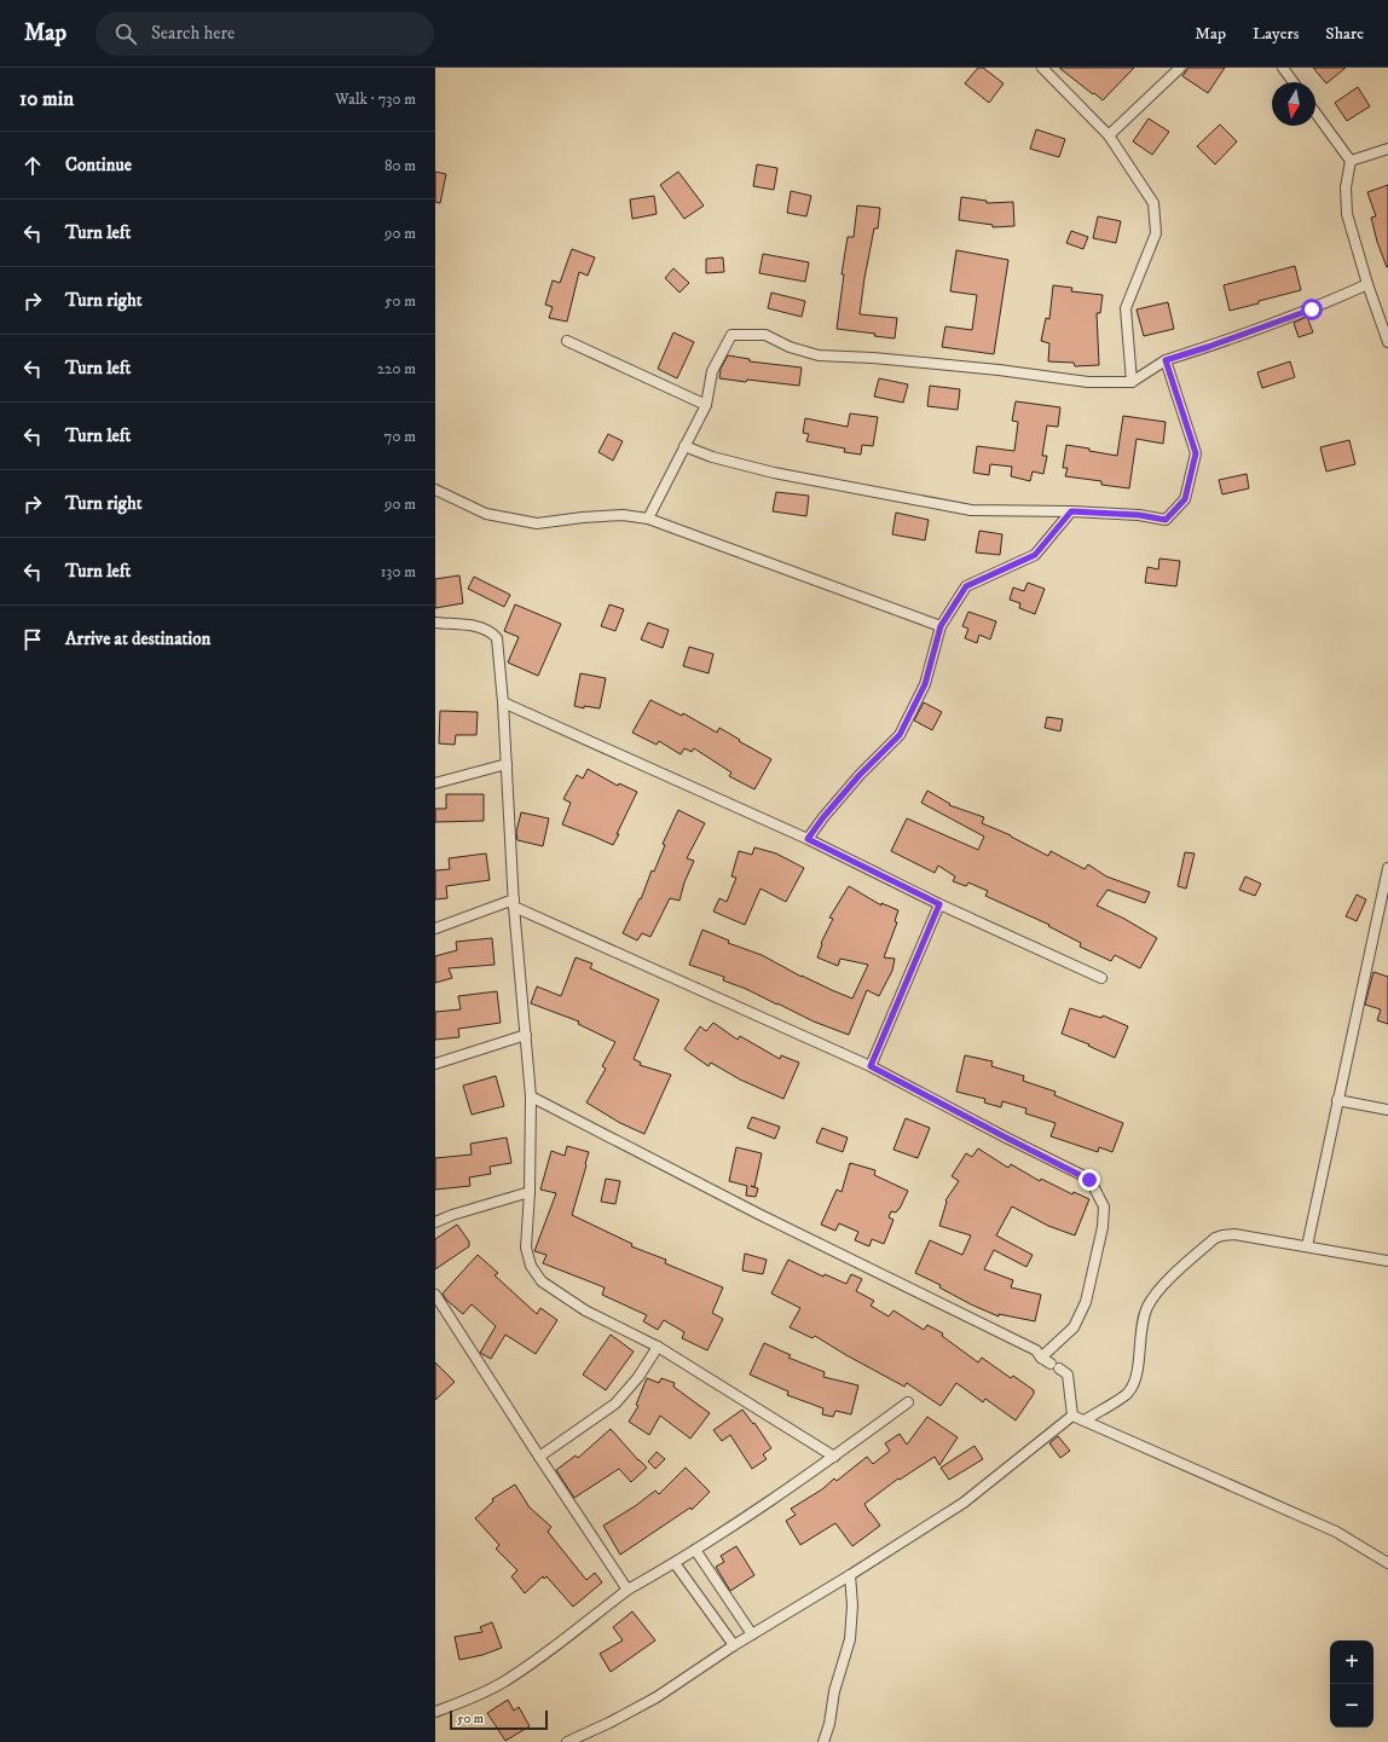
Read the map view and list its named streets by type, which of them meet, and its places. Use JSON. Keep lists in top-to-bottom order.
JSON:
{
  "scale_bar": "50 m",
  "north": "bottom",
  "page": {
    "header": "Map",
    "search": "Search here",
    "nav": ["Map", "Layers", "Share"],
    "heading": ["10 min", "Walk · 730 m"],
    "list": [
      ["Continue", "80 m"],
      ["Turn left", "90 m"],
      ["Turn right", "50 m"],
      ["Turn left", "220 m"],
      ["Turn left", "70 m"],
      ["Turn right", "90 m"],
      ["Turn left", "130 m"],
      "Arrive at destination"
    ],
    "map_buttons": ["+", "−"],
    "scale": "50 m"
  }
}
